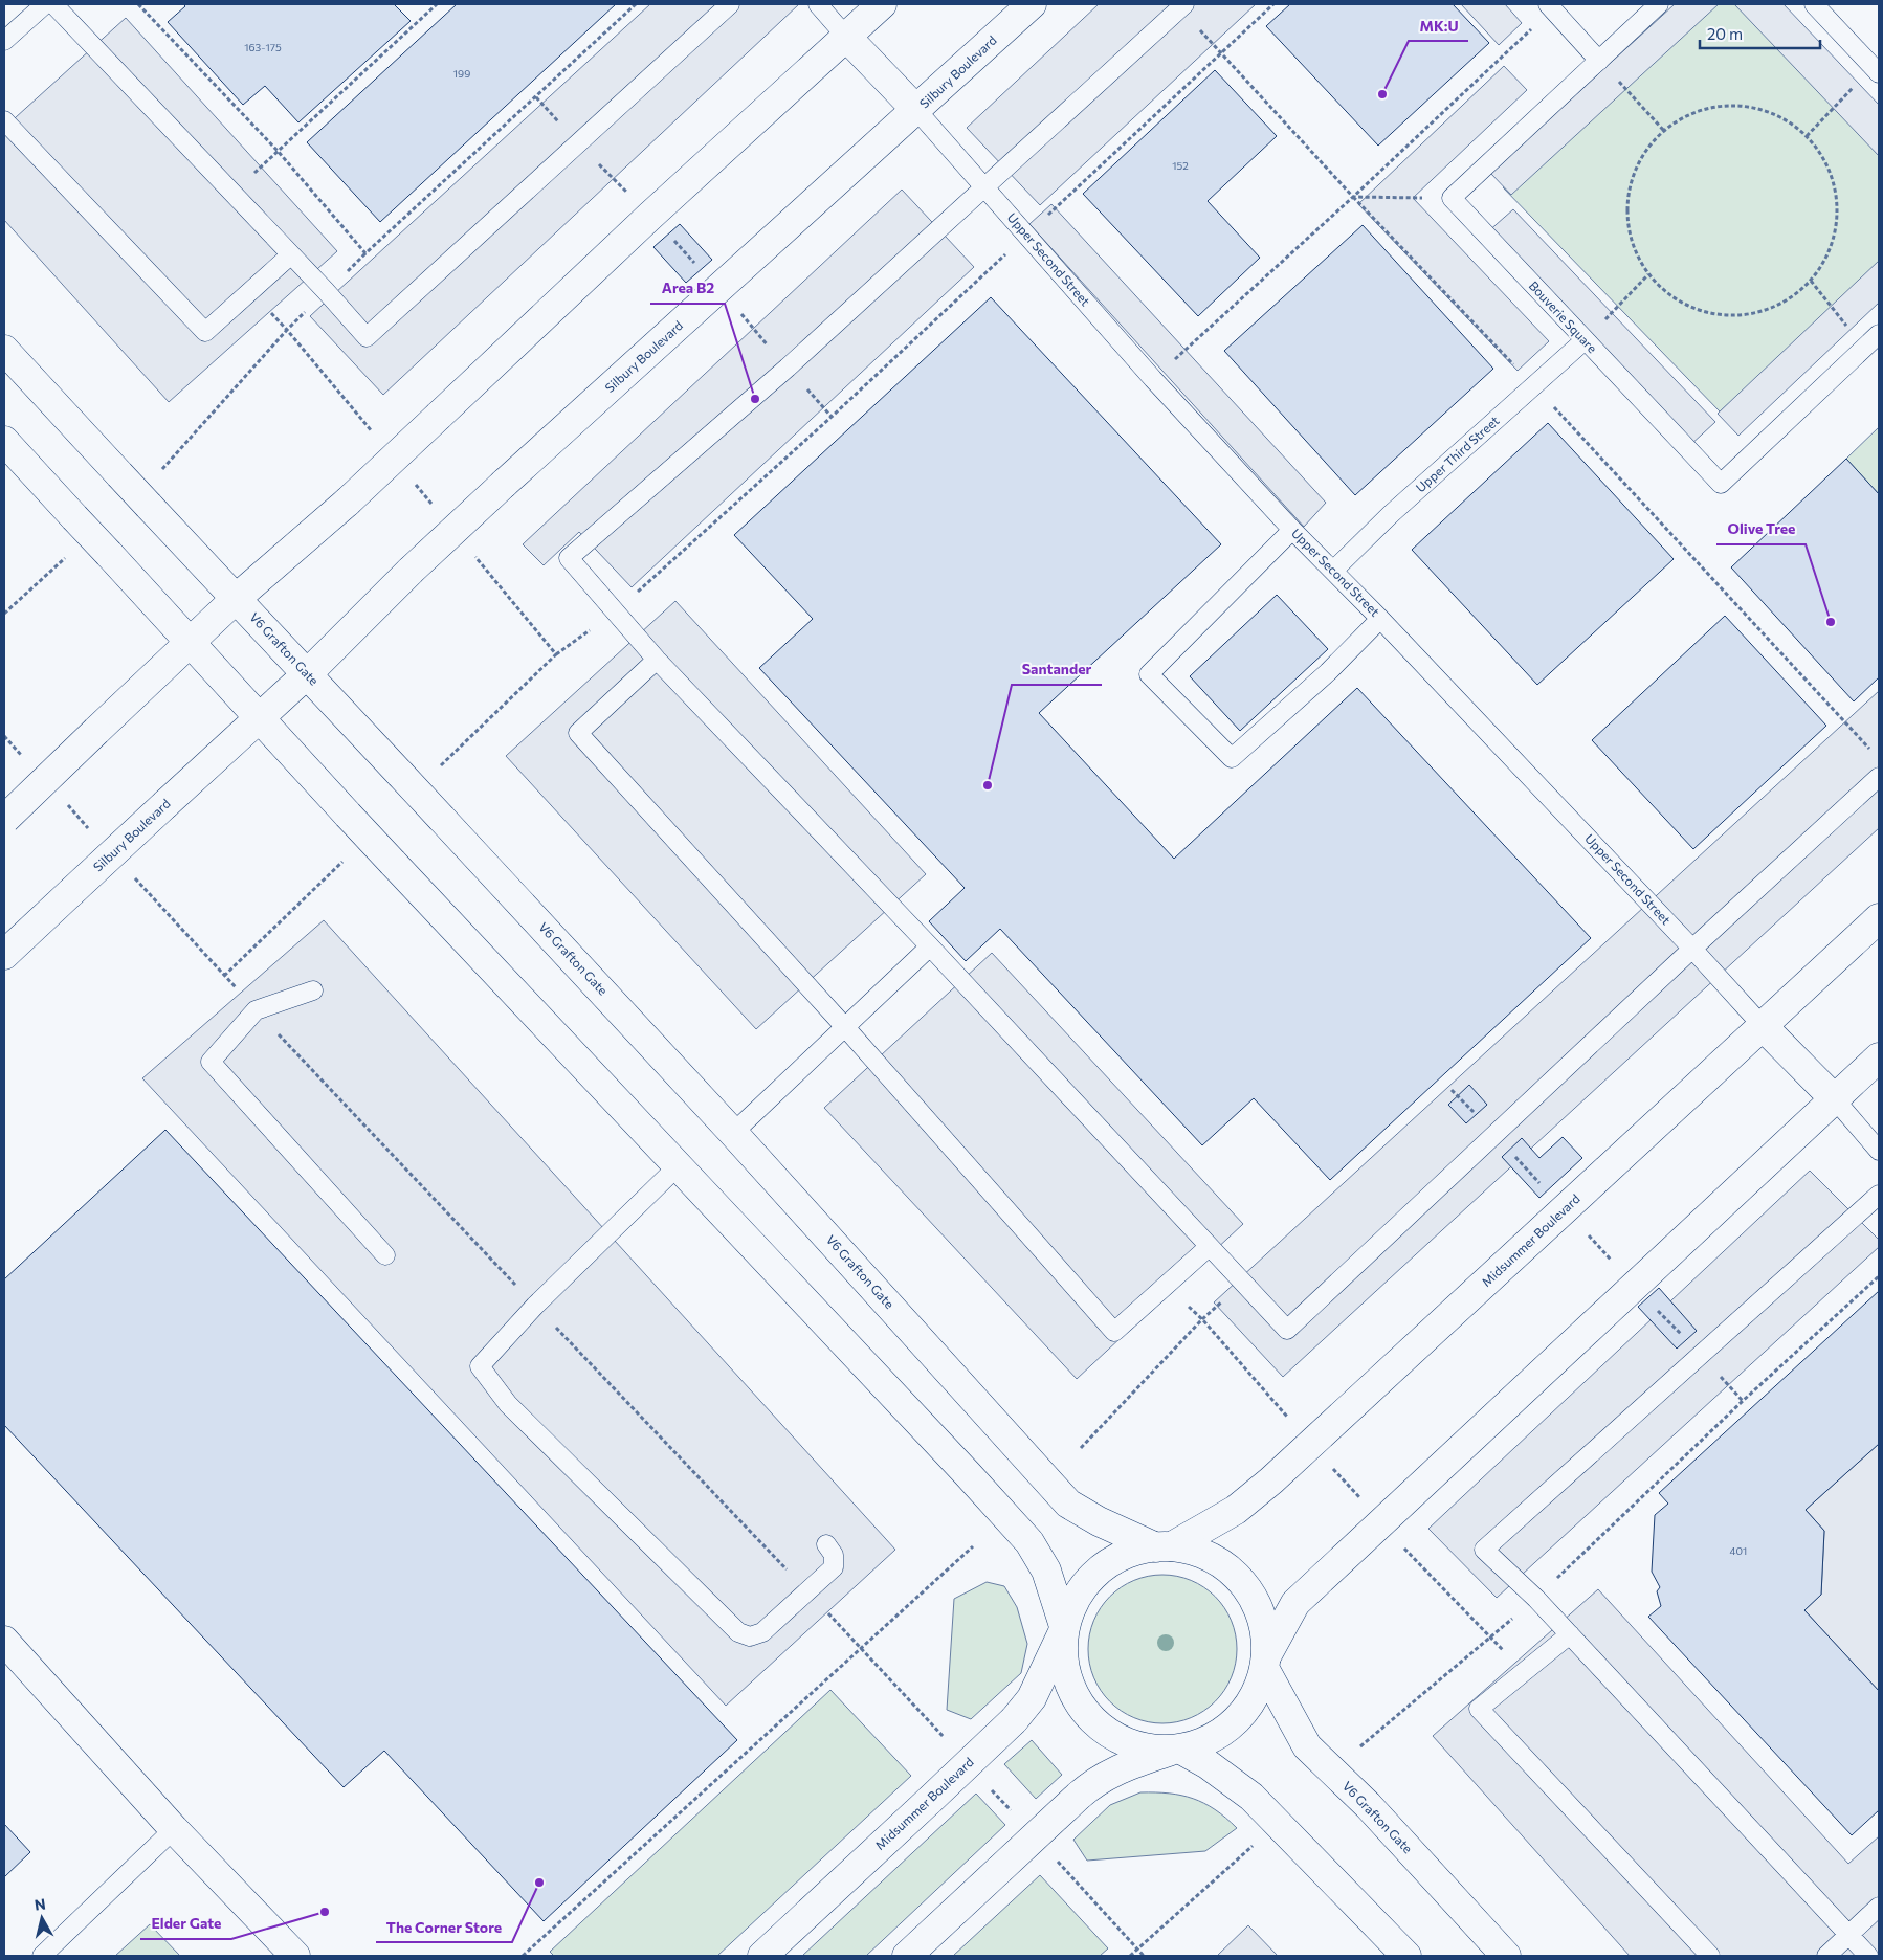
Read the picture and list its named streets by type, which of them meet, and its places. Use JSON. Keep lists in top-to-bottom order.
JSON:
{
  "streets": {
    "street": ["Silbury Boulevard", "V6 Grafton Gate", "Midsummer Boulevard"],
    "lane": ["Upper Second Street", "Bouverie Square", "Upper Third Street"]
  },
  "crossings": [
    ["Silbury Boulevard", "Upper Second Street"],
    ["Silbury Boulevard", "V6 Grafton Gate"],
    ["Upper Second Street", "Upper Third Street"],
    ["Upper Second Street", "Midsummer Boulevard"],
    ["Bouverie Square", "Upper Third Street"],
    ["V6 Grafton Gate", "Midsummer Boulevard"]
  ],
  "places": [
    "MK:U",
    "Area B2",
    "Olive Tree",
    "Santander",
    "The Corner Store",
    "Elder Gate"
  ],
  "house_numbers": [
    "163-175",
    "199",
    "152",
    "401"
  ],
  "scale_bar": "20 m",
  "north": "top"
}
